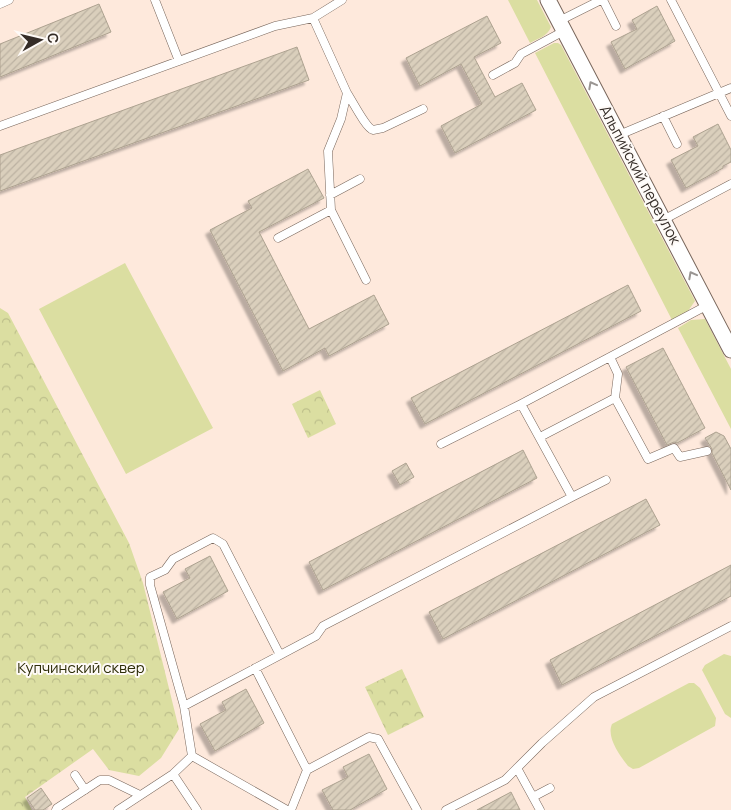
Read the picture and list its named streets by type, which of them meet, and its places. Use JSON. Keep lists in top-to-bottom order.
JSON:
{
  "streets": {
    "street": ["Альпийский переулок"]
  },
  "one_way": ["Альпийский переулок"],
  "parks": ["Купчинский сквер"],
  "north": "right"
}
